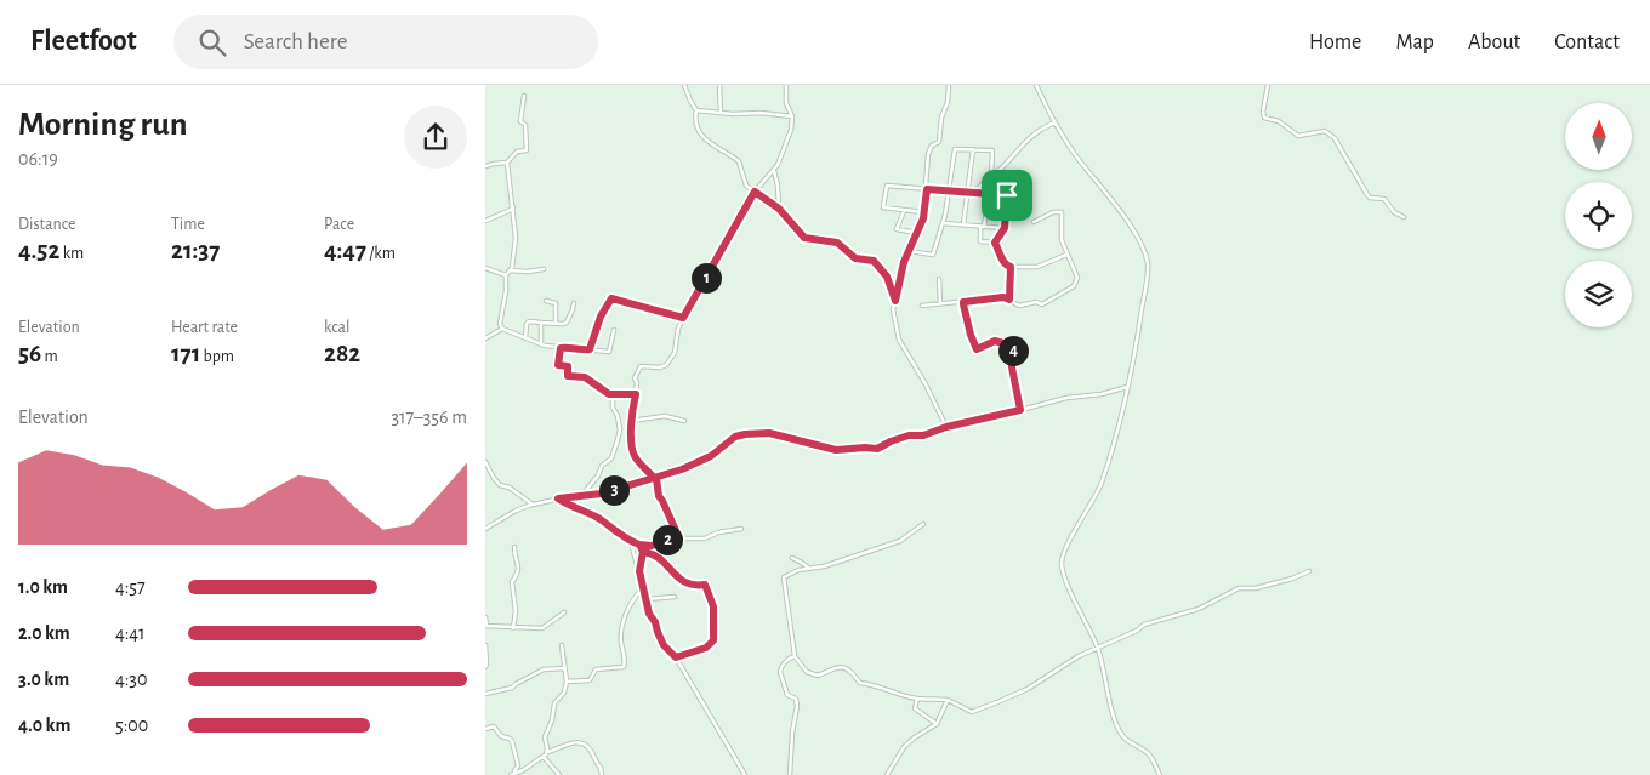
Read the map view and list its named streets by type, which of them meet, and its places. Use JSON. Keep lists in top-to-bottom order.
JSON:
{
  "north": "top",
  "page": {
    "header": "Fleetfoot",
    "search": "Search here",
    "nav": [
      "Home",
      "Map",
      "About",
      "Contact"
    ],
    "heading": ["Morning run", "06:19"],
    "stats": [
      ["Distance", "4.52 km"],
      ["Time", "21:37"],
      ["Pace", "4:47 /km"],
      ["Elevation", "56 m"],
      ["Heart rate", "171 bpm"],
      ["kcal", "282"]
    ],
    "pins": [
      "1",
      "4",
      "3",
      "2"
    ],
    "chart": ["Elevation", "317–356 m"],
    "list": [
      {
        "name": "1.0 km",
        "note": "4:57"
      },
      {
        "name": "2.0 km",
        "note": "4:41"
      },
      {
        "name": "3.0 km",
        "note": "4:30"
      },
      {
        "name": "4.0 km",
        "note": "5:00"
      }
    ]
  }
}
